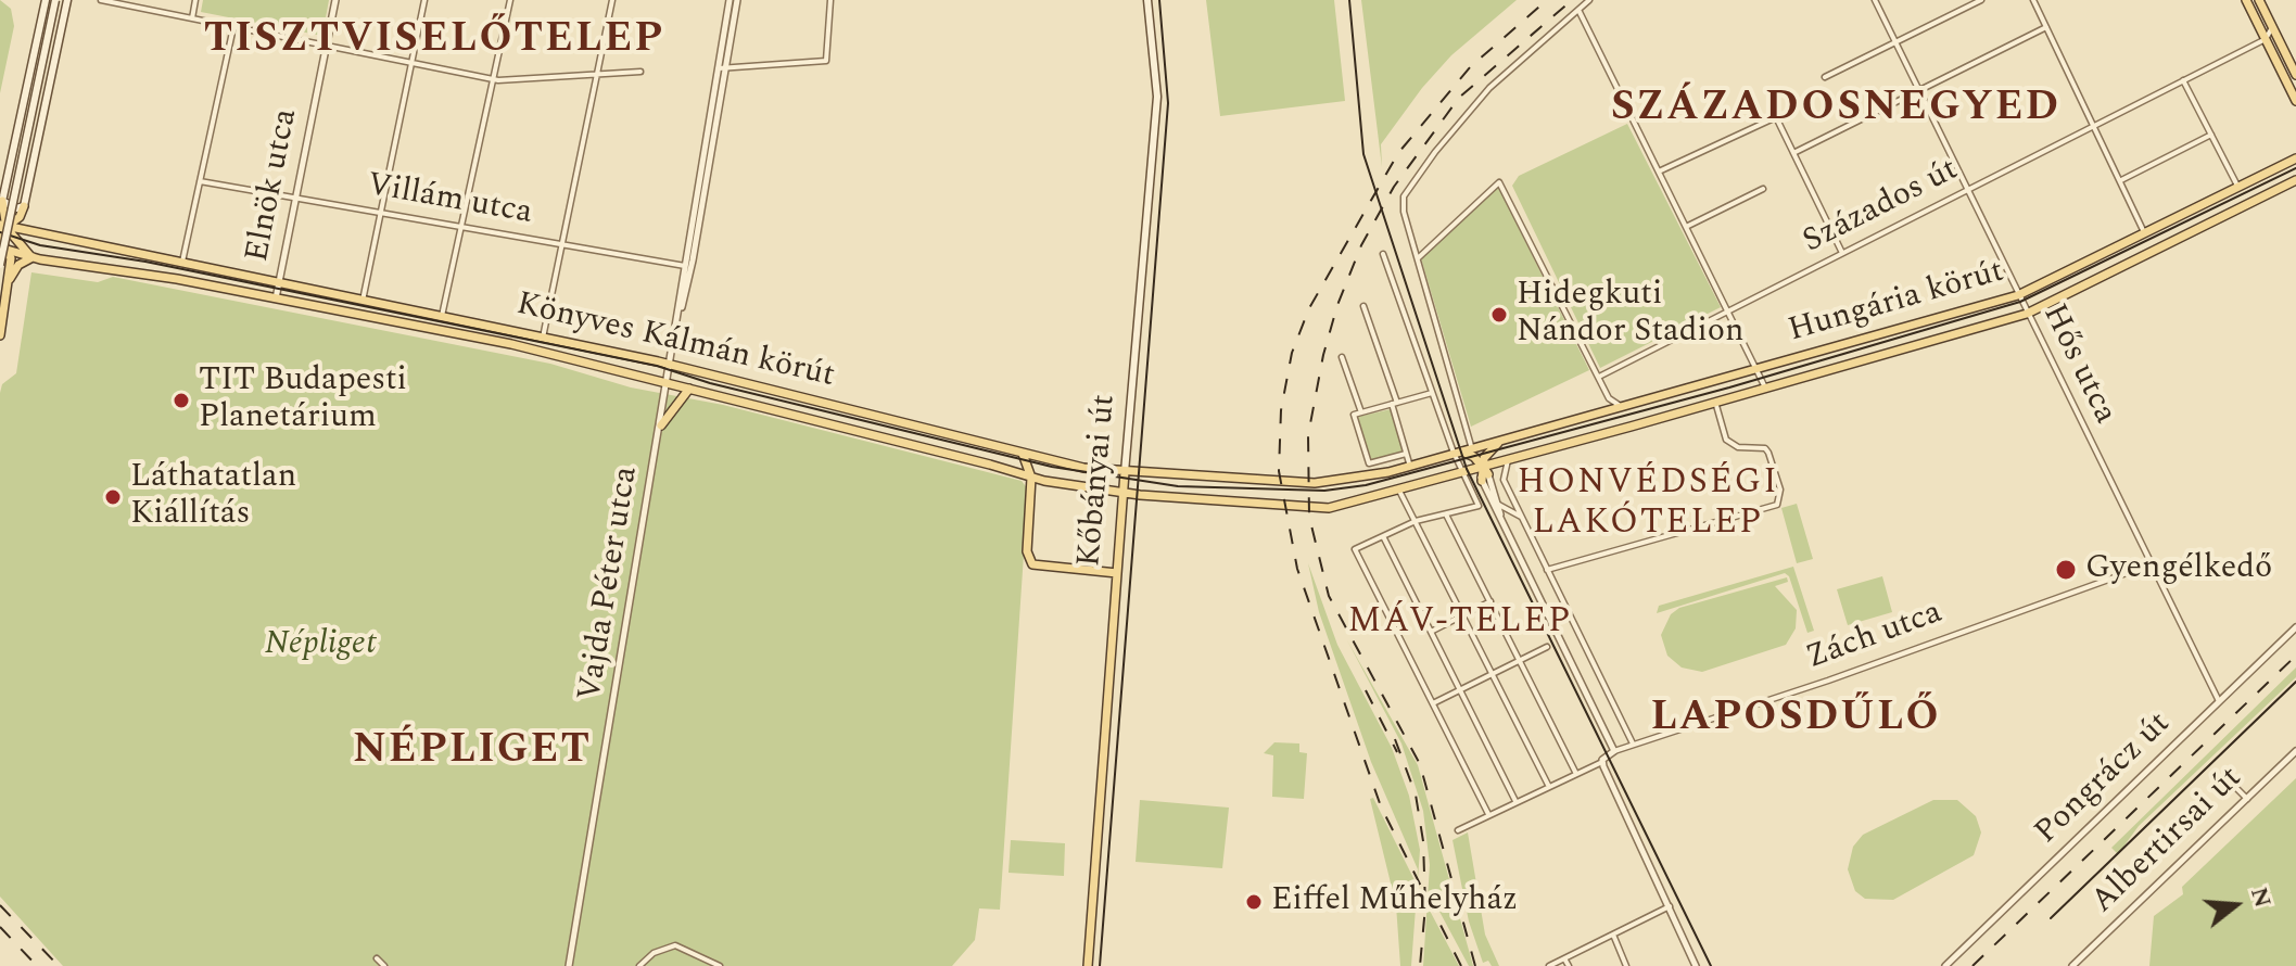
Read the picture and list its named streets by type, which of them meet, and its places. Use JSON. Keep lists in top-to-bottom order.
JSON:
{
  "streets": {
    "main road": ["Hungária körút", "Könyves Kálmán körút", "Kőbányai út"],
    "street": [
      "Elnök utca",
      "Villám utca",
      "Százados út",
      "Hős utca",
      "Vajda Péter utca",
      "Zách utca",
      "Pongrácz út",
      "Albertirsai út"
    ]
  },
  "crossings": [
    ["Elnök utca", "Villám utca"],
    ["Elnök utca", "Könyves Kálmán körút"],
    ["Villám utca", "Vajda Péter utca"],
    ["Százados út", "Hős utca"],
    ["Hungária körút", "Könyves Kálmán körút"],
    ["Hungária körút", "Hős utca"],
    ["Könyves Kálmán körút", "Kőbányai út"],
    ["Könyves Kálmán körút", "Vajda Péter utca"],
    ["Hős utca", "Zách utca"],
    ["Hős utca", "Pongrácz út"]
  ],
  "districts": [
    "TISZTVISELŐTELEP",
    "SZÁZADOSNEGYED",
    "HONVÉDSÉGI LAKÓTELEP",
    "MÁV-TELEP",
    "LAPOSDŰLŐ",
    "NÉPLIGET"
  ],
  "parks": ["Népliget"],
  "places": [
    "Hidegkuti Nándor Stadion",
    "TIT Budapesti Planetárium",
    "Láthatatlan Kiállítás",
    "Gyengélkedő",
    "Eiffel Műhelyház"
  ],
  "north": "right"
}
